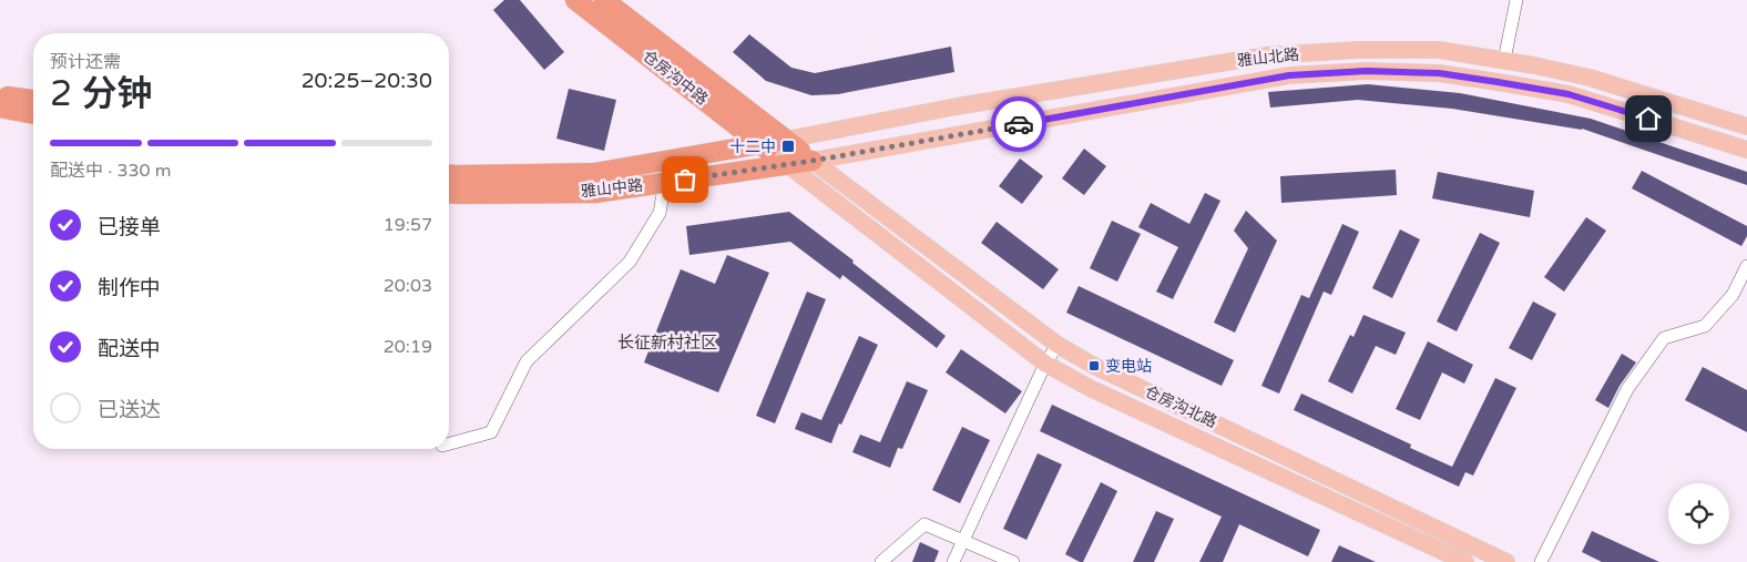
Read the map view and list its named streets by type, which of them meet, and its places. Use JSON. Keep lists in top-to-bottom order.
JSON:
{
  "streets": {
    "highway": ["仓房沟中路", "雅山中路"],
    "main road": ["雅山北路", "仓房沟北路"]
  },
  "crossings": [
    ["雅山北路", "仓房沟中路"],
    ["雅山北路", "雅山中路"],
    ["雅山北路", "仓房沟北路"],
    ["仓房沟中路", "雅山中路"],
    ["仓房沟中路", "仓房沟北路"],
    ["雅山中路", "仓房沟北路"]
  ],
  "districts": ["长征新村社区"],
  "places": {
    "transit": ["十二中", "变电站"]
  },
  "page": {
    "heading": ["2 分钟", "预计还需", "20:25–20:30"],
    "bar": "配送中 · 330 m",
    "list": [
      ["已接单", "19:57"],
      ["制作中", "20:03"],
      ["配送中", "20:19"],
      "已送达"
    ]
  }
}
